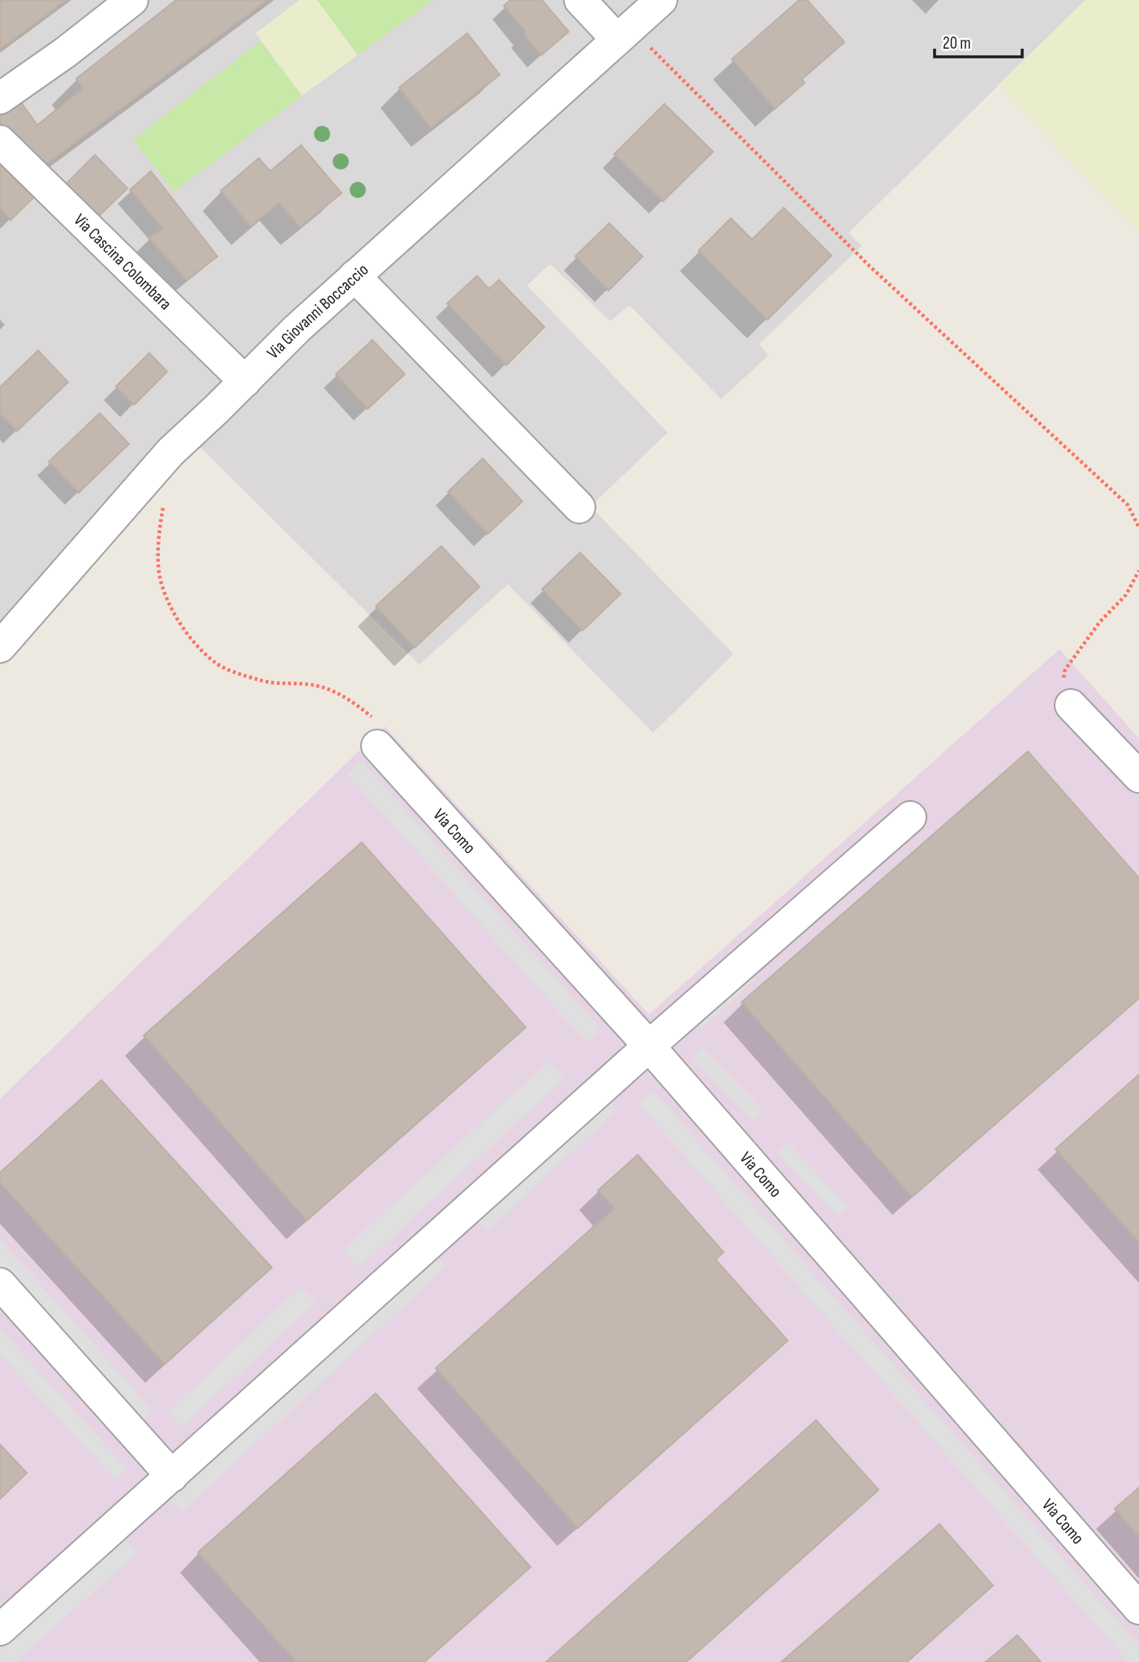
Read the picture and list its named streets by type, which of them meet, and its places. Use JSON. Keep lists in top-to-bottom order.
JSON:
{
  "streets": {
    "street": ["Via Cascina Colombara", "Via Giovanni Boccaccio", "Via Como"]
  },
  "crossings": [
    ["Via Cascina Colombara", "Via Giovanni Boccaccio"]
  ],
  "scale_bar": "20 m"
}
